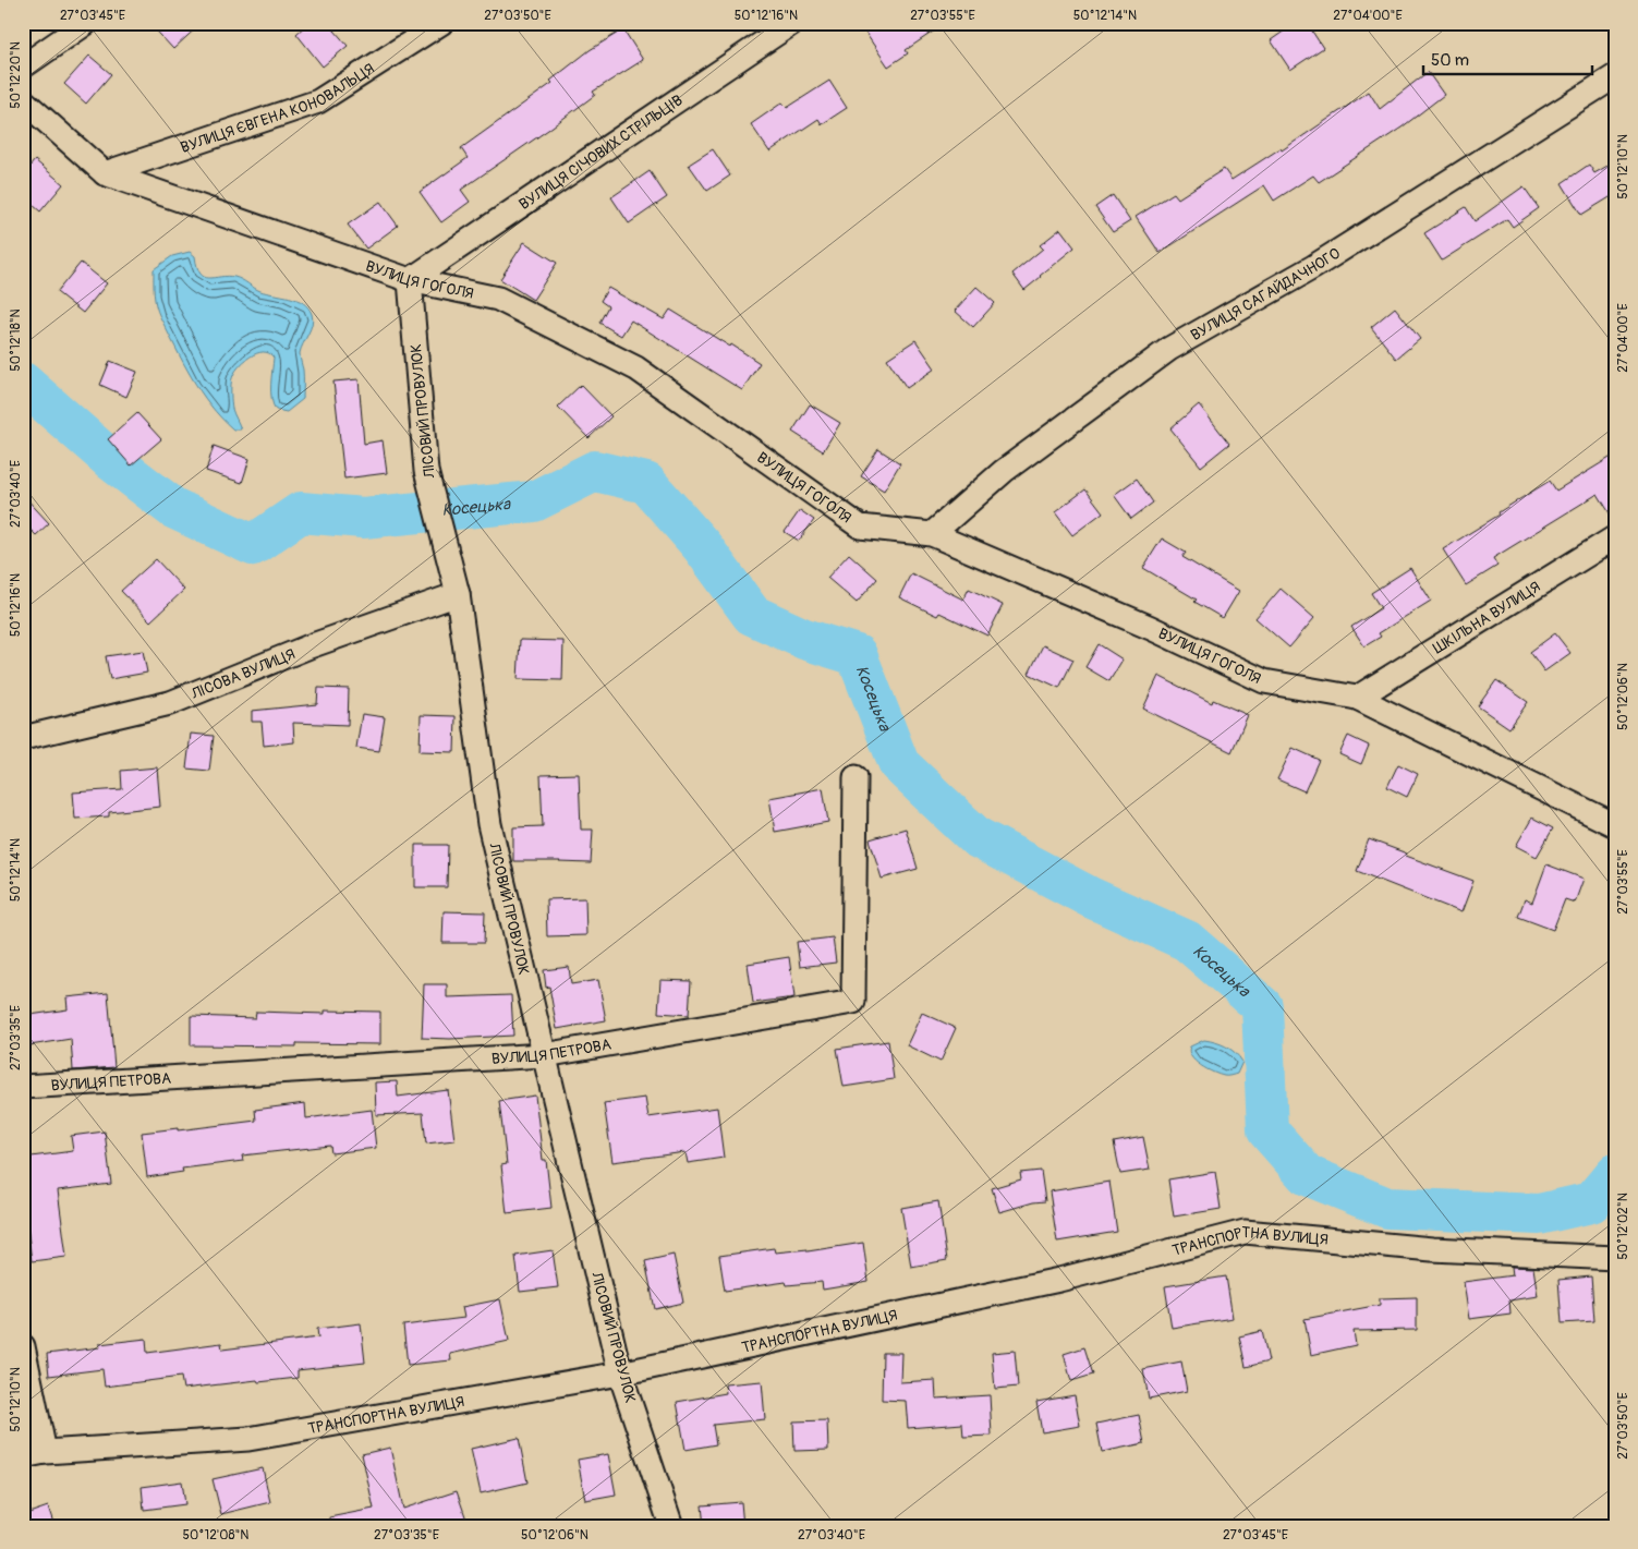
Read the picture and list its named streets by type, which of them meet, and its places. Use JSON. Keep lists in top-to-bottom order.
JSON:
{
  "streets": {
    "street": [
      "ВУЛИЦЯ ЄВГЕНА КОНОВАЛЬЦЯ",
      "ВУЛИЦЯ СІЧОВИХ СТРІЛЬЦІВ",
      "ВУЛИЦЯ ГОГОЛЯ",
      "ВУЛИЦЯ САГАЙДАЧНОГО",
      "ЛІСОВИЙ ПРОВУЛОК",
      "ШКІЛЬНА ВУЛИЦЯ",
      "ЛІСОВА ВУЛИЦЯ",
      "ВУЛИЦЯ ПЕТРОВА",
      "ТРАНСПОРТНА ВУЛИЦЯ"
    ]
  },
  "crossings": [
    ["ВУЛИЦЯ ЄВГЕНА КОНОВАЛЬЦЯ", "ВУЛИЦЯ ГОГОЛЯ"],
    ["ВУЛИЦЯ СІЧОВИХ СТРІЛЬЦІВ", "ВУЛИЦЯ ГОГОЛЯ"],
    ["ВУЛИЦЯ СІЧОВИХ СТРІЛЬЦІВ", "ЛІСОВИЙ ПРОВУЛОК"],
    ["ВУЛИЦЯ ГОГОЛЯ", "ВУЛИЦЯ САГАЙДАЧНОГО"],
    ["ВУЛИЦЯ ГОГОЛЯ", "ЛІСОВИЙ ПРОВУЛОК"],
    ["ВУЛИЦЯ ГОГОЛЯ", "ШКІЛЬНА ВУЛИЦЯ"],
    ["ЛІСОВИЙ ПРОВУЛОК", "ЛІСОВА ВУЛИЦЯ"],
    ["ЛІСОВИЙ ПРОВУЛОК", "ВУЛИЦЯ ПЕТРОВА"],
    ["ЛІСОВИЙ ПРОВУЛОК", "ТРАНСПОРТНА ВУЛИЦЯ"]
  ],
  "water": ["Косецька"],
  "scale_bar": "50 m",
  "coordinates": [
    "27°03'45\"E",
    "27°03'50\"E",
    "50°12'16\"N",
    "27°03'55\"E",
    "50°12'14\"N",
    "27°04'00\"E",
    "50°12'20\"N",
    "50°12'10\"N",
    "50°12'18\"N",
    "27°03'40\"E",
    "50°12'06\"N",
    "27°03'35\"E",
    "50°12'02\"N",
    "50°12'08\"N"
  ]
}
